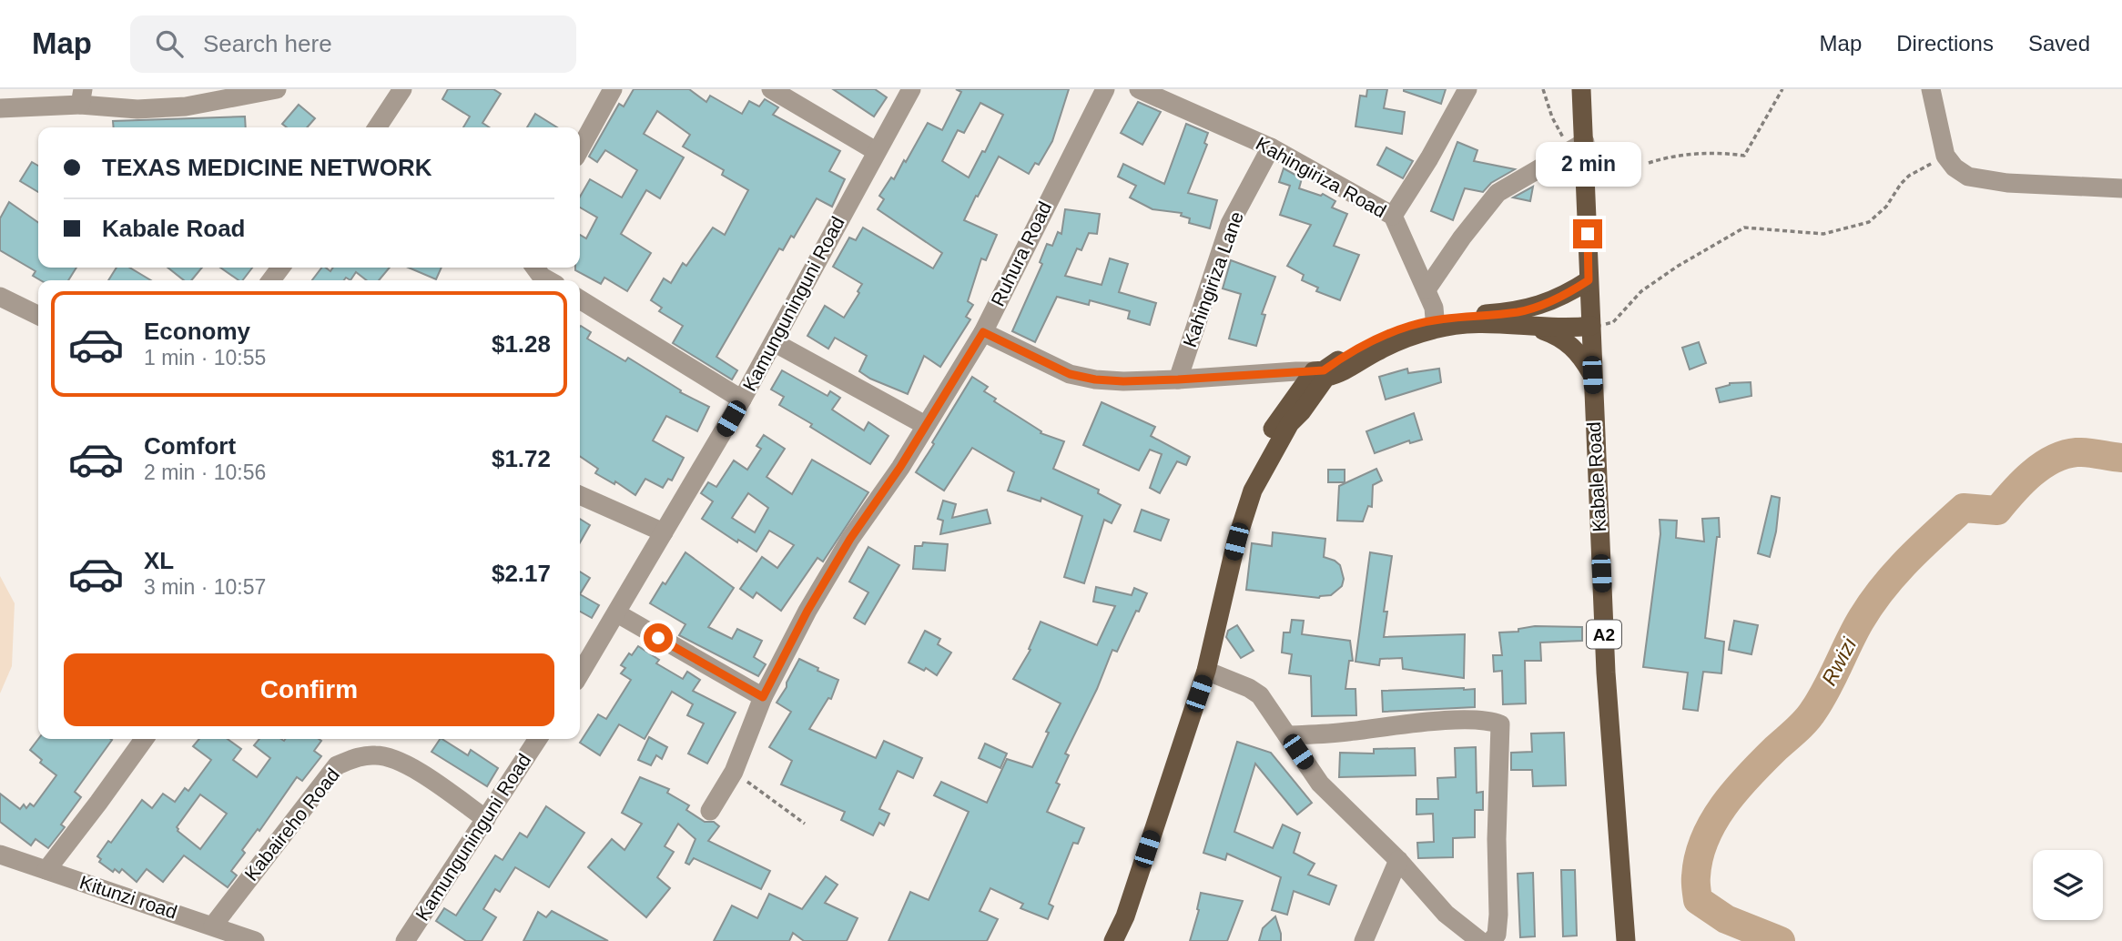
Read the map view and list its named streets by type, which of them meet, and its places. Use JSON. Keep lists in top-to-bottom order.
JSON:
{
  "streets": {
    "main road": ["Kabale Road", "A2"],
    "street": [
      "Kahingiriza Road",
      "Ruhura Road",
      "Kahingiriza Lane",
      "Kamunguninguni Road",
      "Kabaireho Road",
      "Kitunzi road"
    ]
  },
  "crossings": [
    ["Kahingiriza Road", "Kahingiriza Lane"],
    ["Kamunguninguni Road", "Kabaireho Road"],
    ["Kabaireho Road", "Kitunzi road"]
  ],
  "water": ["Rwizi"],
  "page": {
    "header": "Map",
    "search": "Search here",
    "nav": ["Map", "Directions", "Saved"],
    "banner": ["TEXAS MEDICINE NETWORK", "Kabale Road"],
    "bubble": "2 min",
    "list": [
      {
        "name": "Economy",
        "note": "1 min · 10:55",
        "value": "$1.28"
      },
      {
        "name": "Comfort",
        "note": "2 min · 10:56",
        "value": "$1.72"
      },
      {
        "name": "XL",
        "note": "3 min · 10:57",
        "value": "$2.17"
      }
    ],
    "buttons": "Confirm"
  }
}
